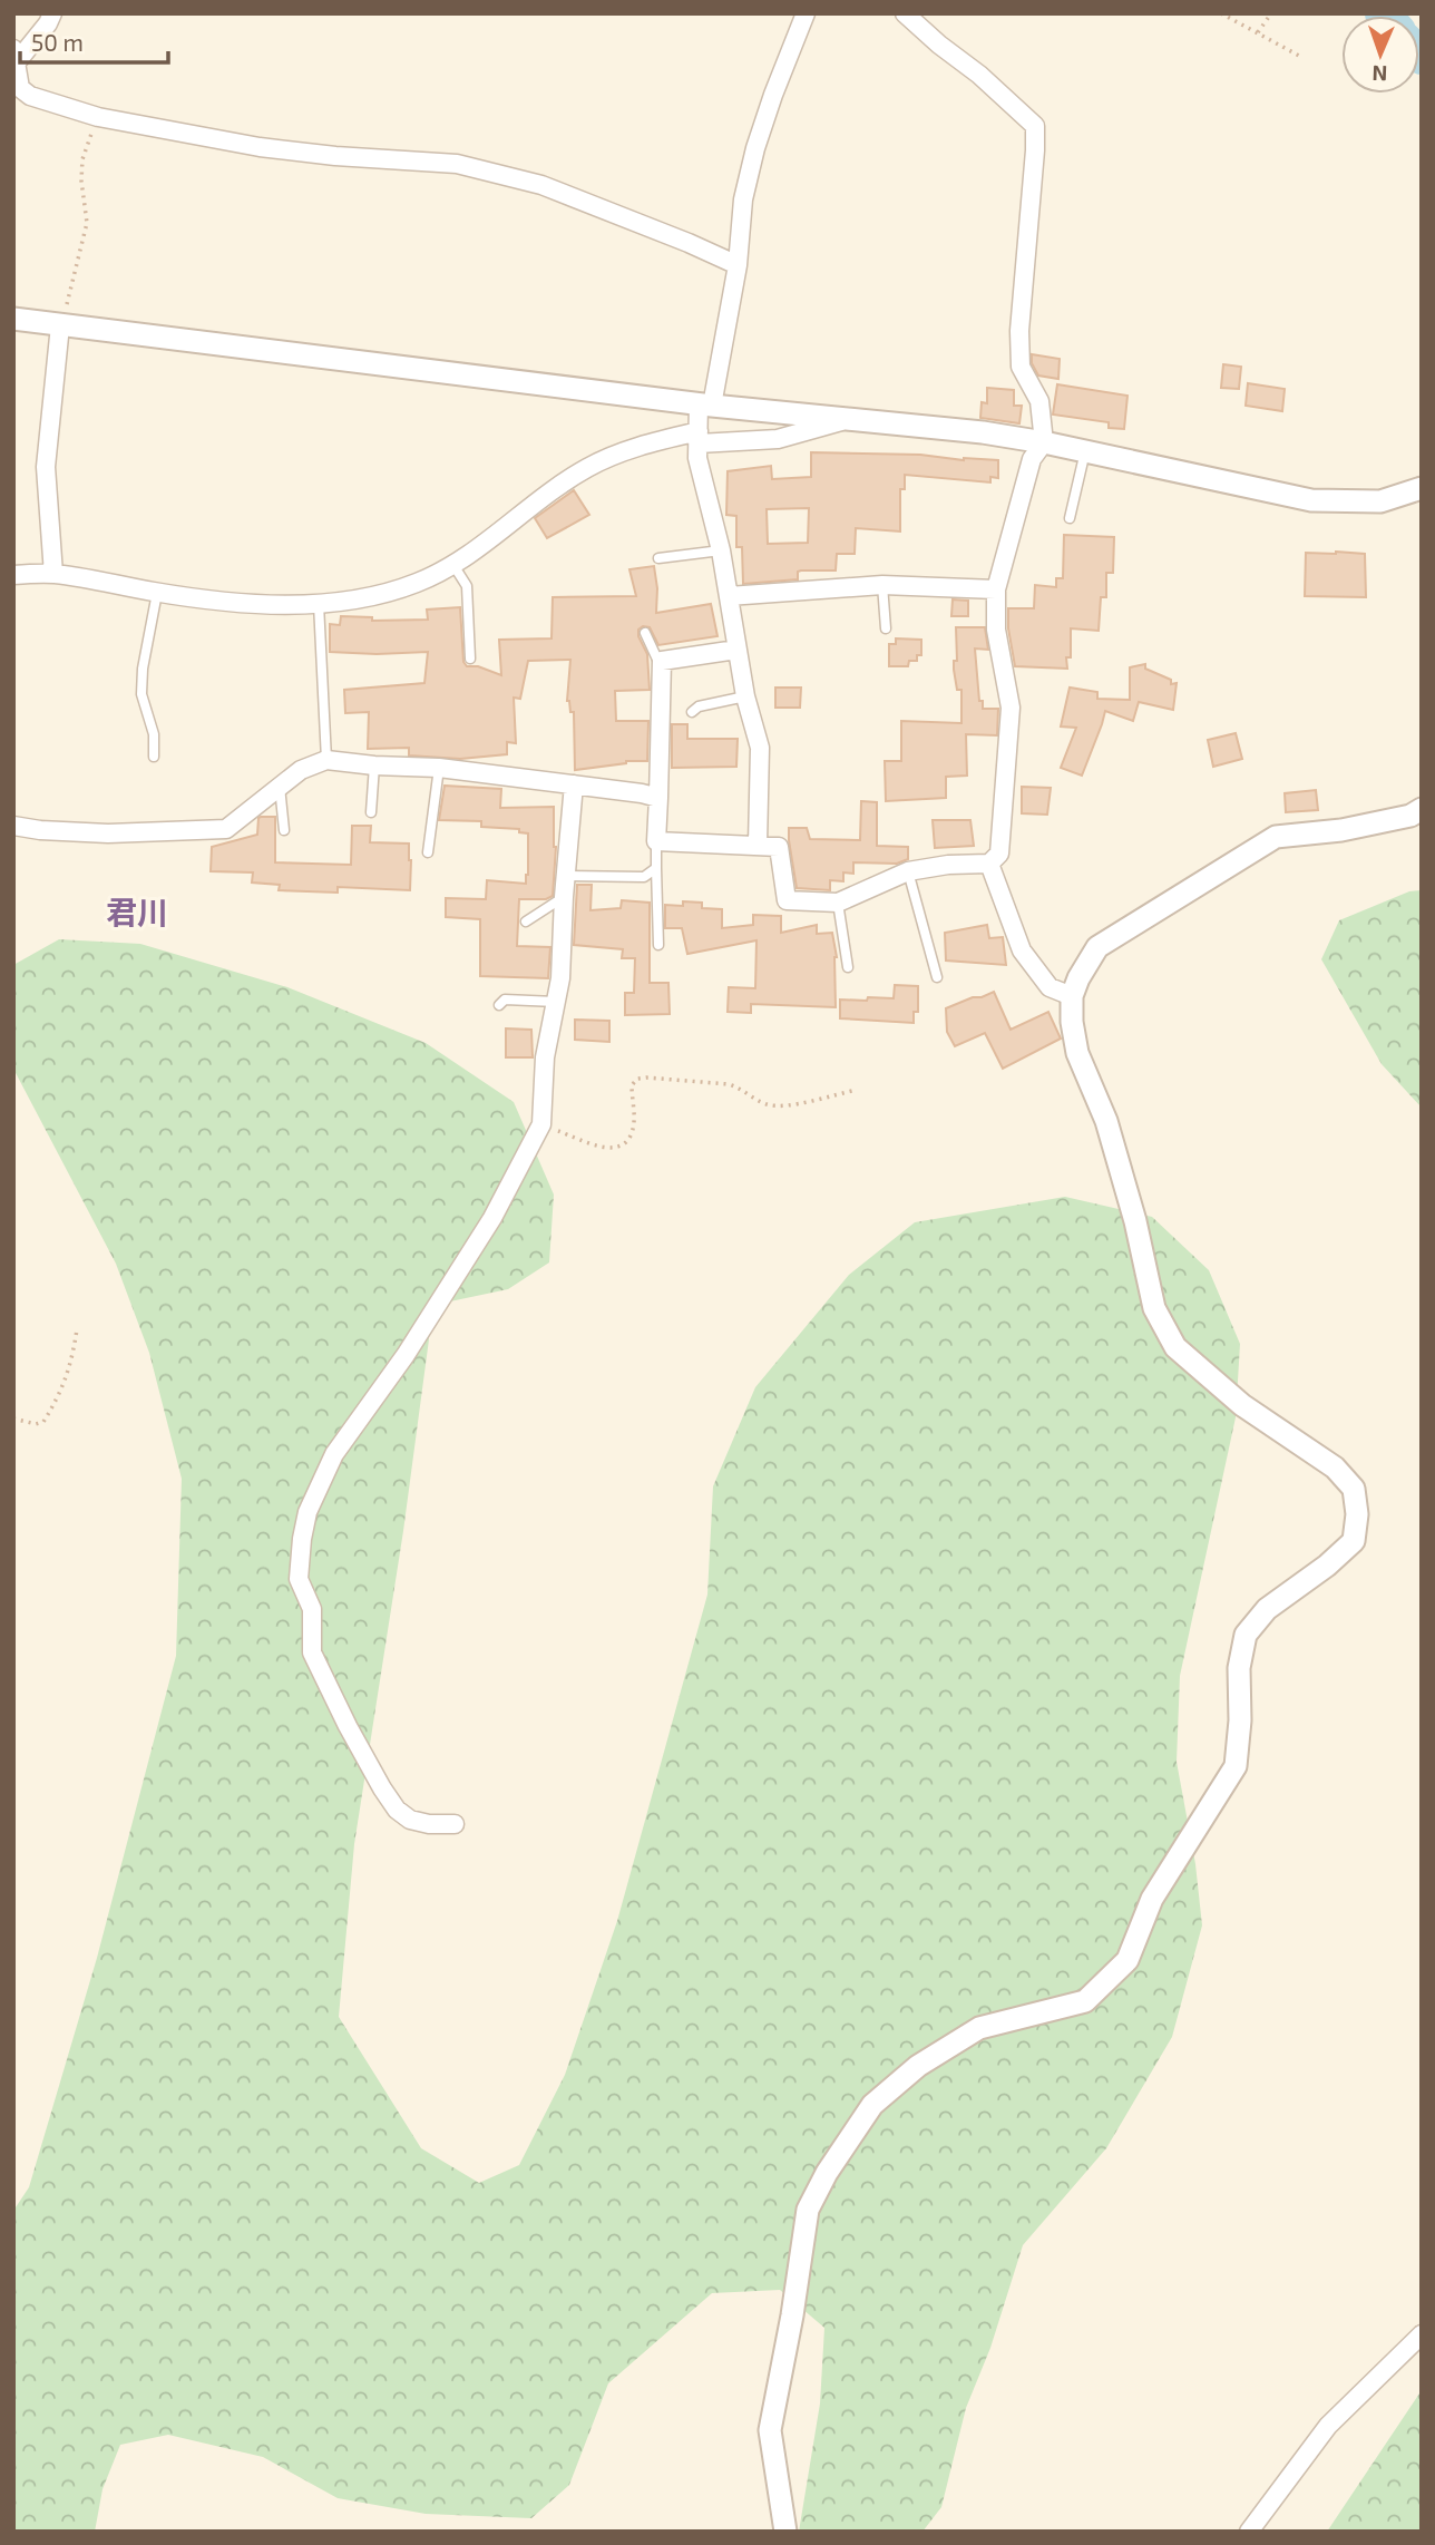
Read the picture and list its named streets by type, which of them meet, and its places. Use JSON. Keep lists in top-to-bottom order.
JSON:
{
  "districts": ["君川"],
  "scale_bar": "50 m",
  "north": "bottom"
}
